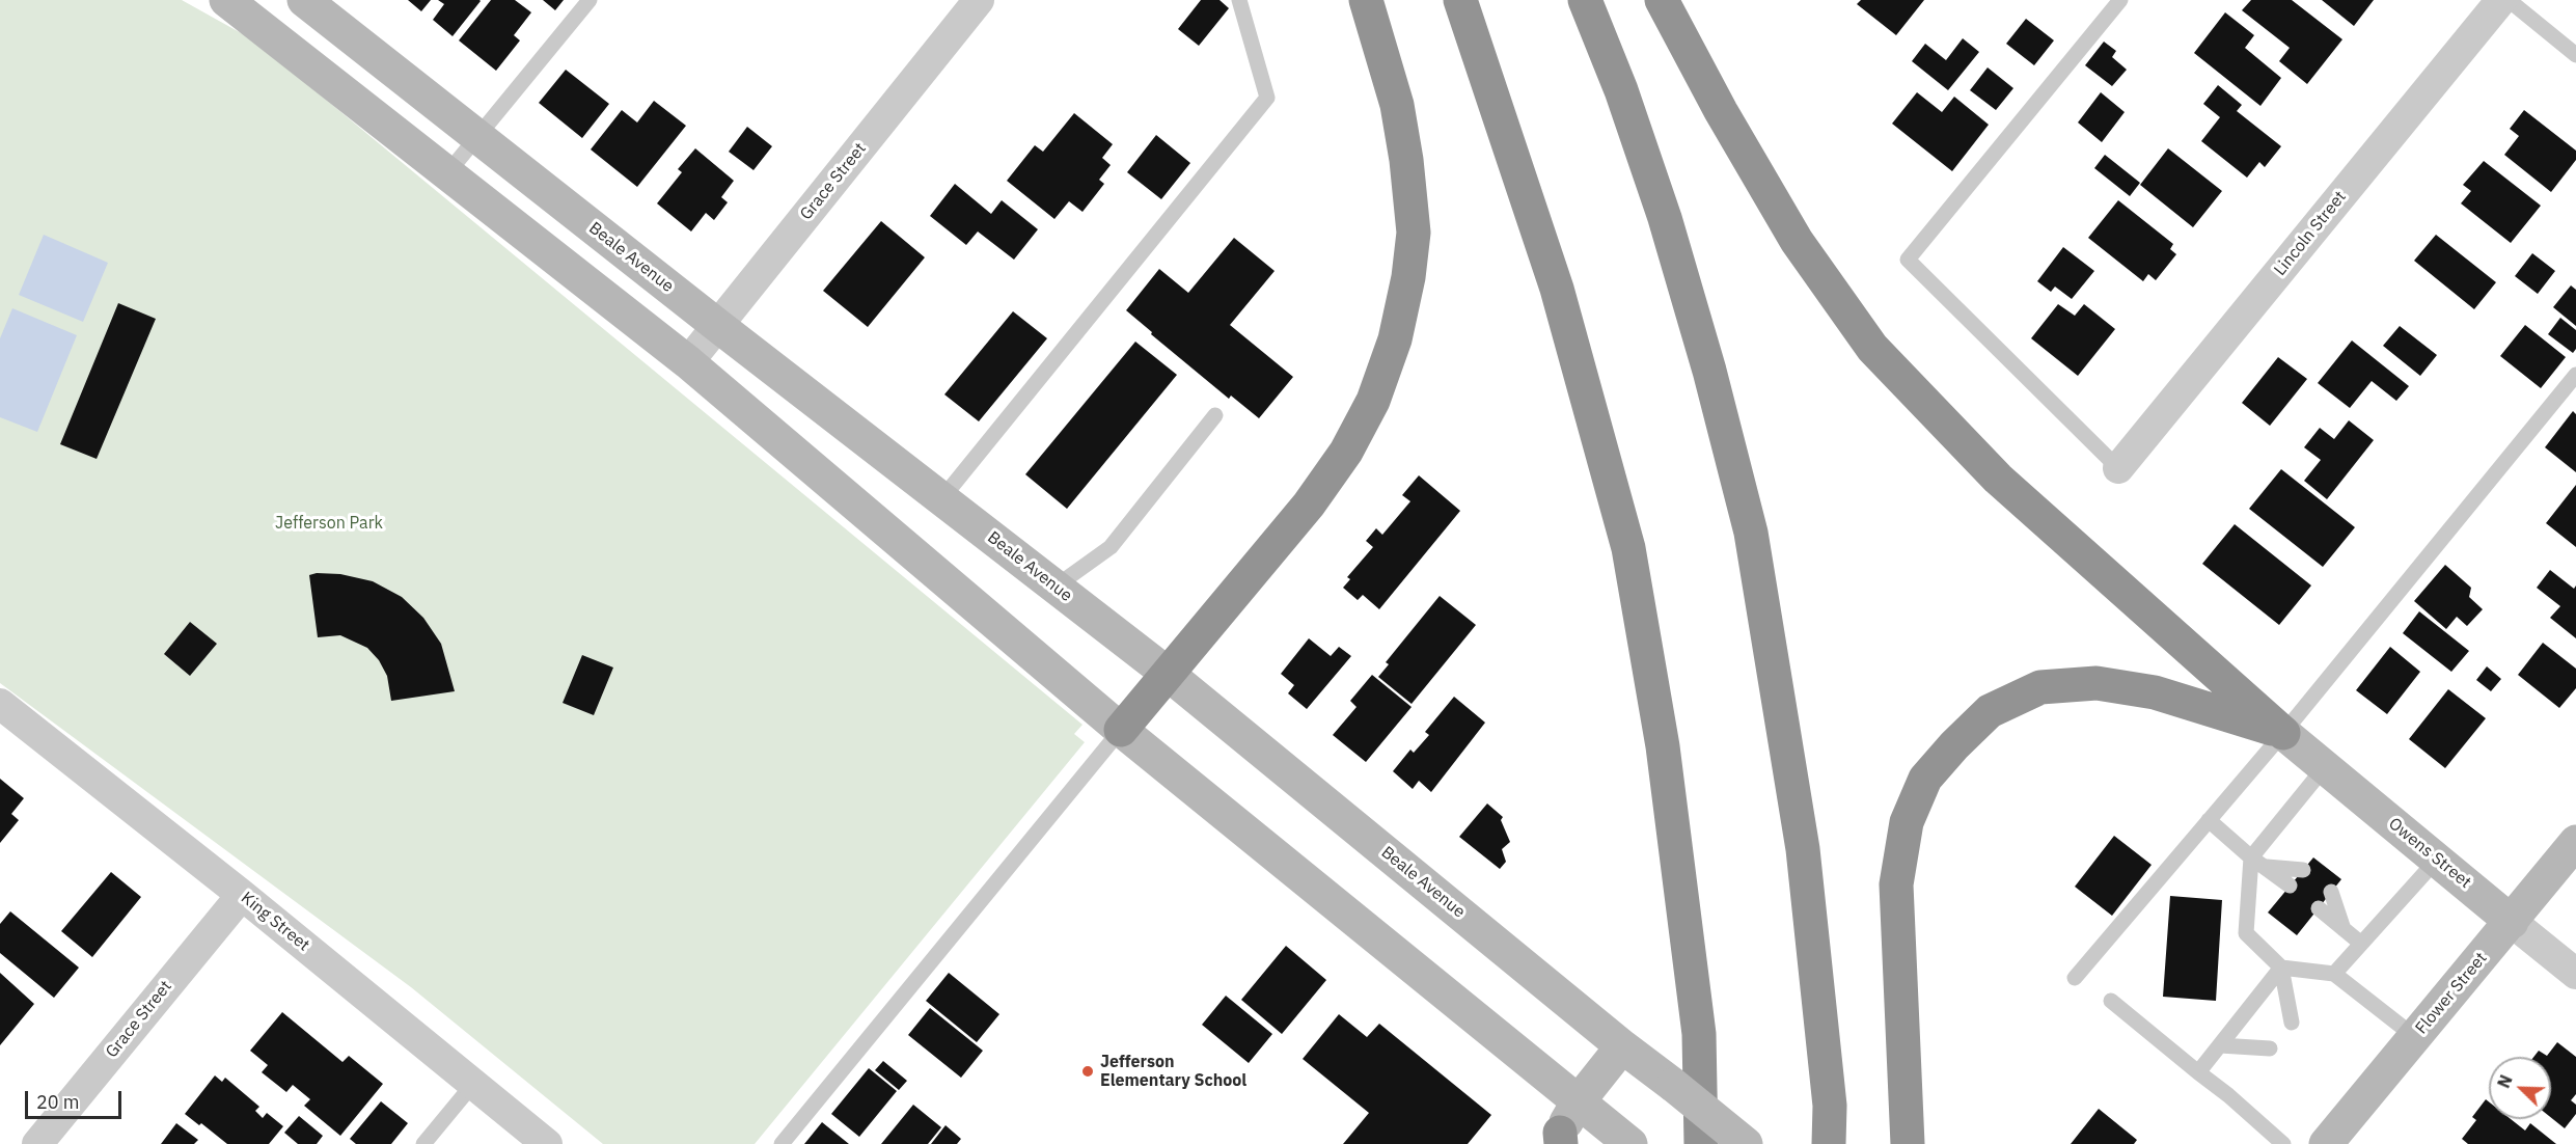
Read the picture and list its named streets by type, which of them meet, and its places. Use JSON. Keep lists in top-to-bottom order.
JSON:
{
  "streets": {
    "main road": ["Beale Avenue", "Owens Street", "Flower Street"],
    "street": ["Grace Street", "Lincoln Street", "King Street"]
  },
  "crossings": [
    ["Grace Street", "Beale Avenue"],
    ["Grace Street", "King Street"],
    ["Owens Street", "Flower Street"]
  ],
  "parks": ["Jefferson Park"],
  "places": ["Jefferson Elementary School"],
  "scale_bar": "20 m",
  "north": "top left"
}
